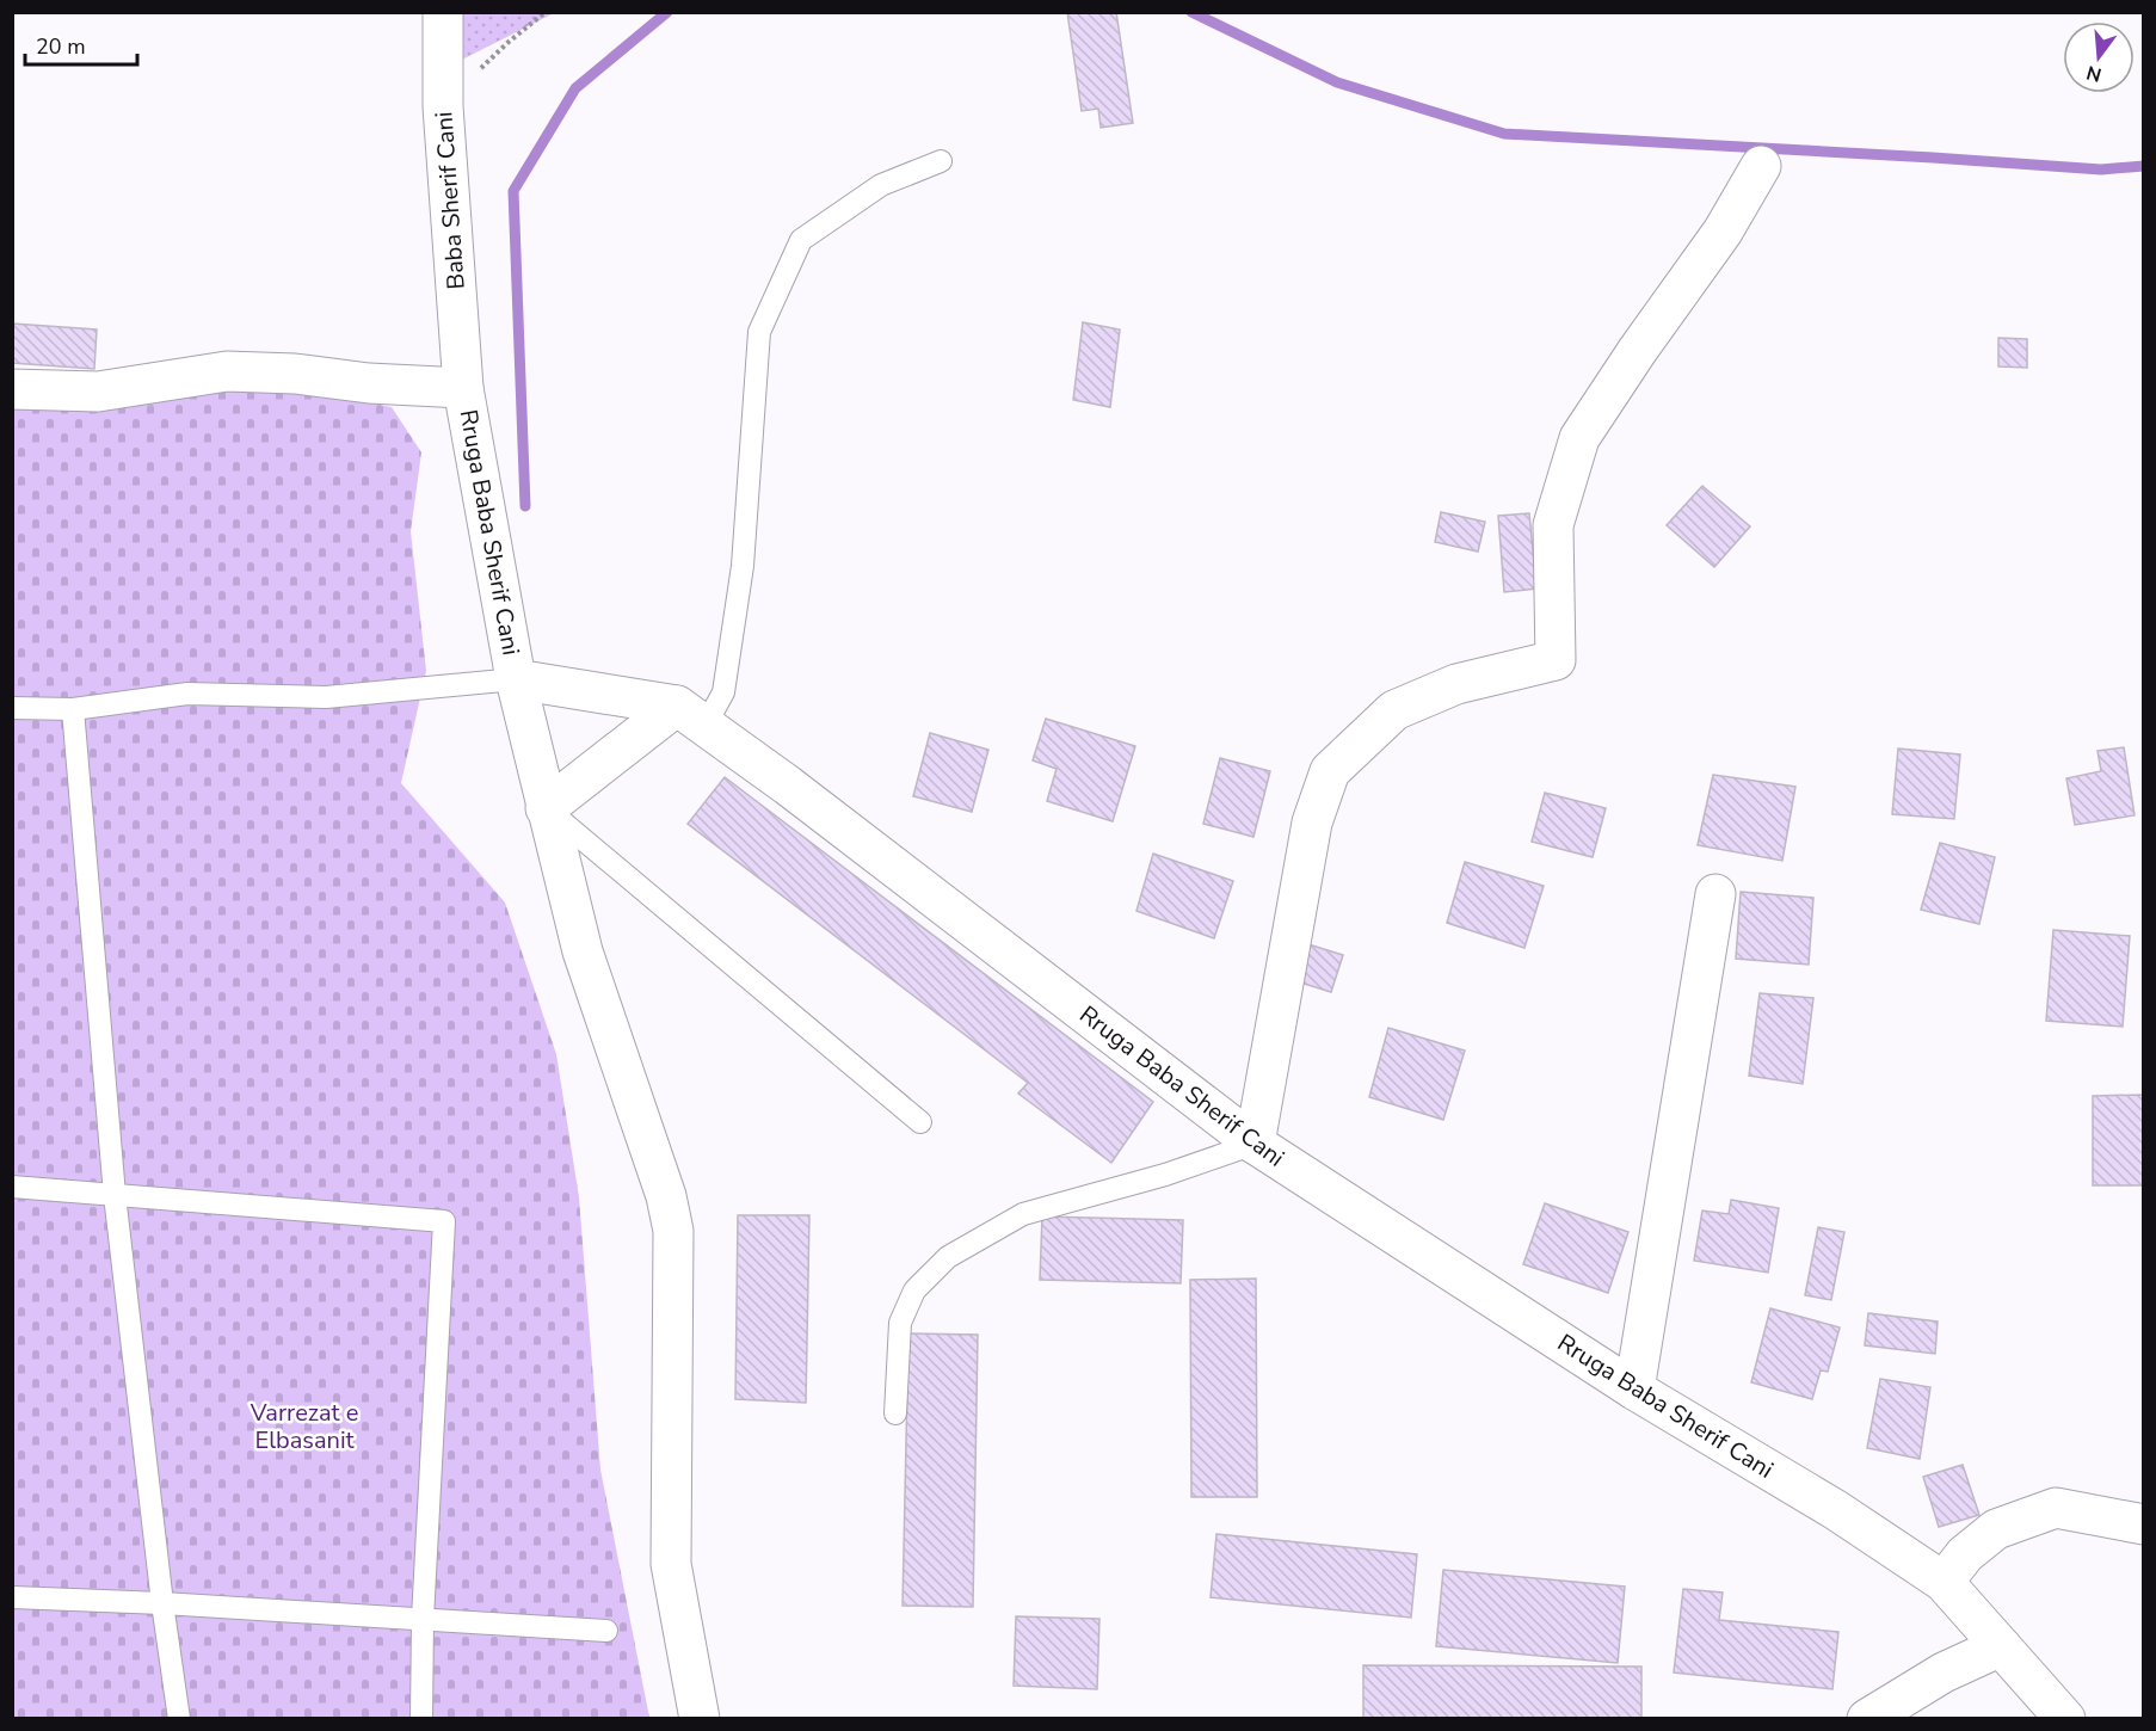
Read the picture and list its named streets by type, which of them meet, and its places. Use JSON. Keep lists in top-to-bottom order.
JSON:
{
  "streets": {
    "street": ["Baba Sherif Cani", "Rruga Baba Sherif Cani"]
  },
  "crossings": [
    ["Baba Sherif Cani", "Rruga Baba Sherif Cani"]
  ],
  "parks": ["Varrezat e Elbasanit"],
  "scale_bar": "20 m",
  "north": "bottom"
}
